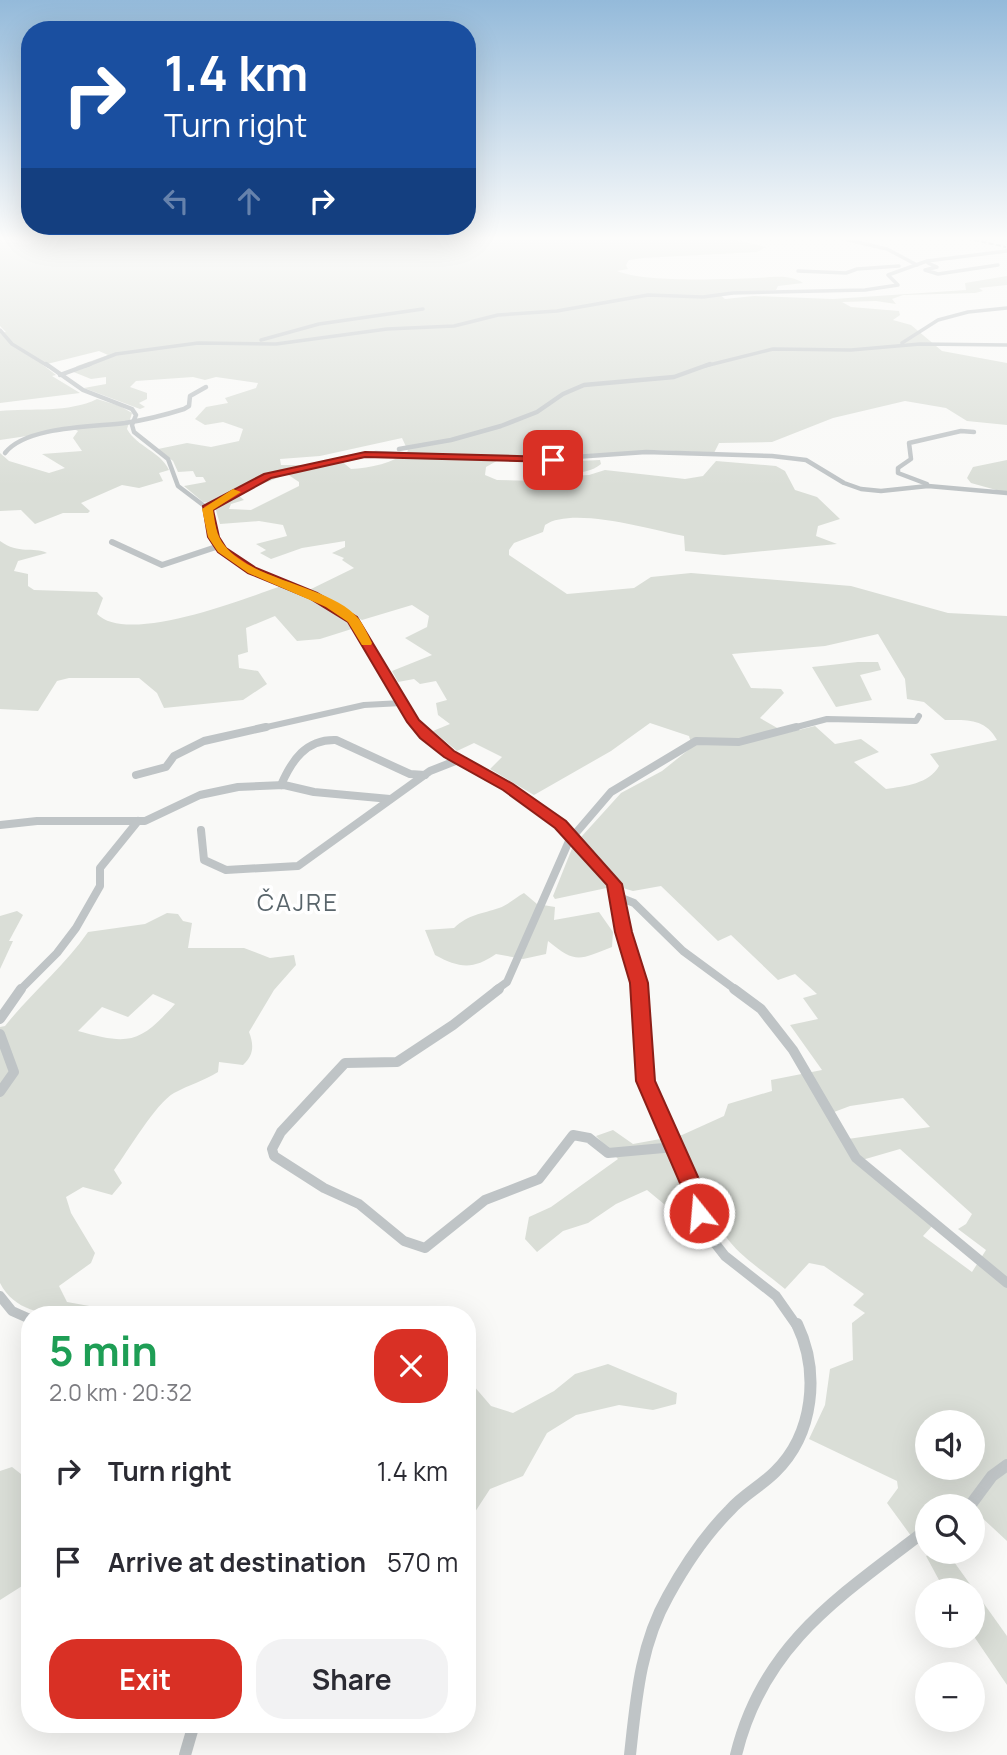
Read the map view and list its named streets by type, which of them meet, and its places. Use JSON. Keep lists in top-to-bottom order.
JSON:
{
  "districts": ["ČAJRE"],
  "page": {
    "turn": ["1.4 km", "Turn right"],
    "heading": ["5 min", "2.0 km · 20:32"],
    "map_buttons": ["+", "−"],
    "list": [
      {
        "name": "Turn right",
        "value": "1.4 km"
      },
      {
        "name": "Arrive at destination",
        "value": "570 m"
      }
    ],
    "buttons": ["Exit", "Share"]
  }
}
